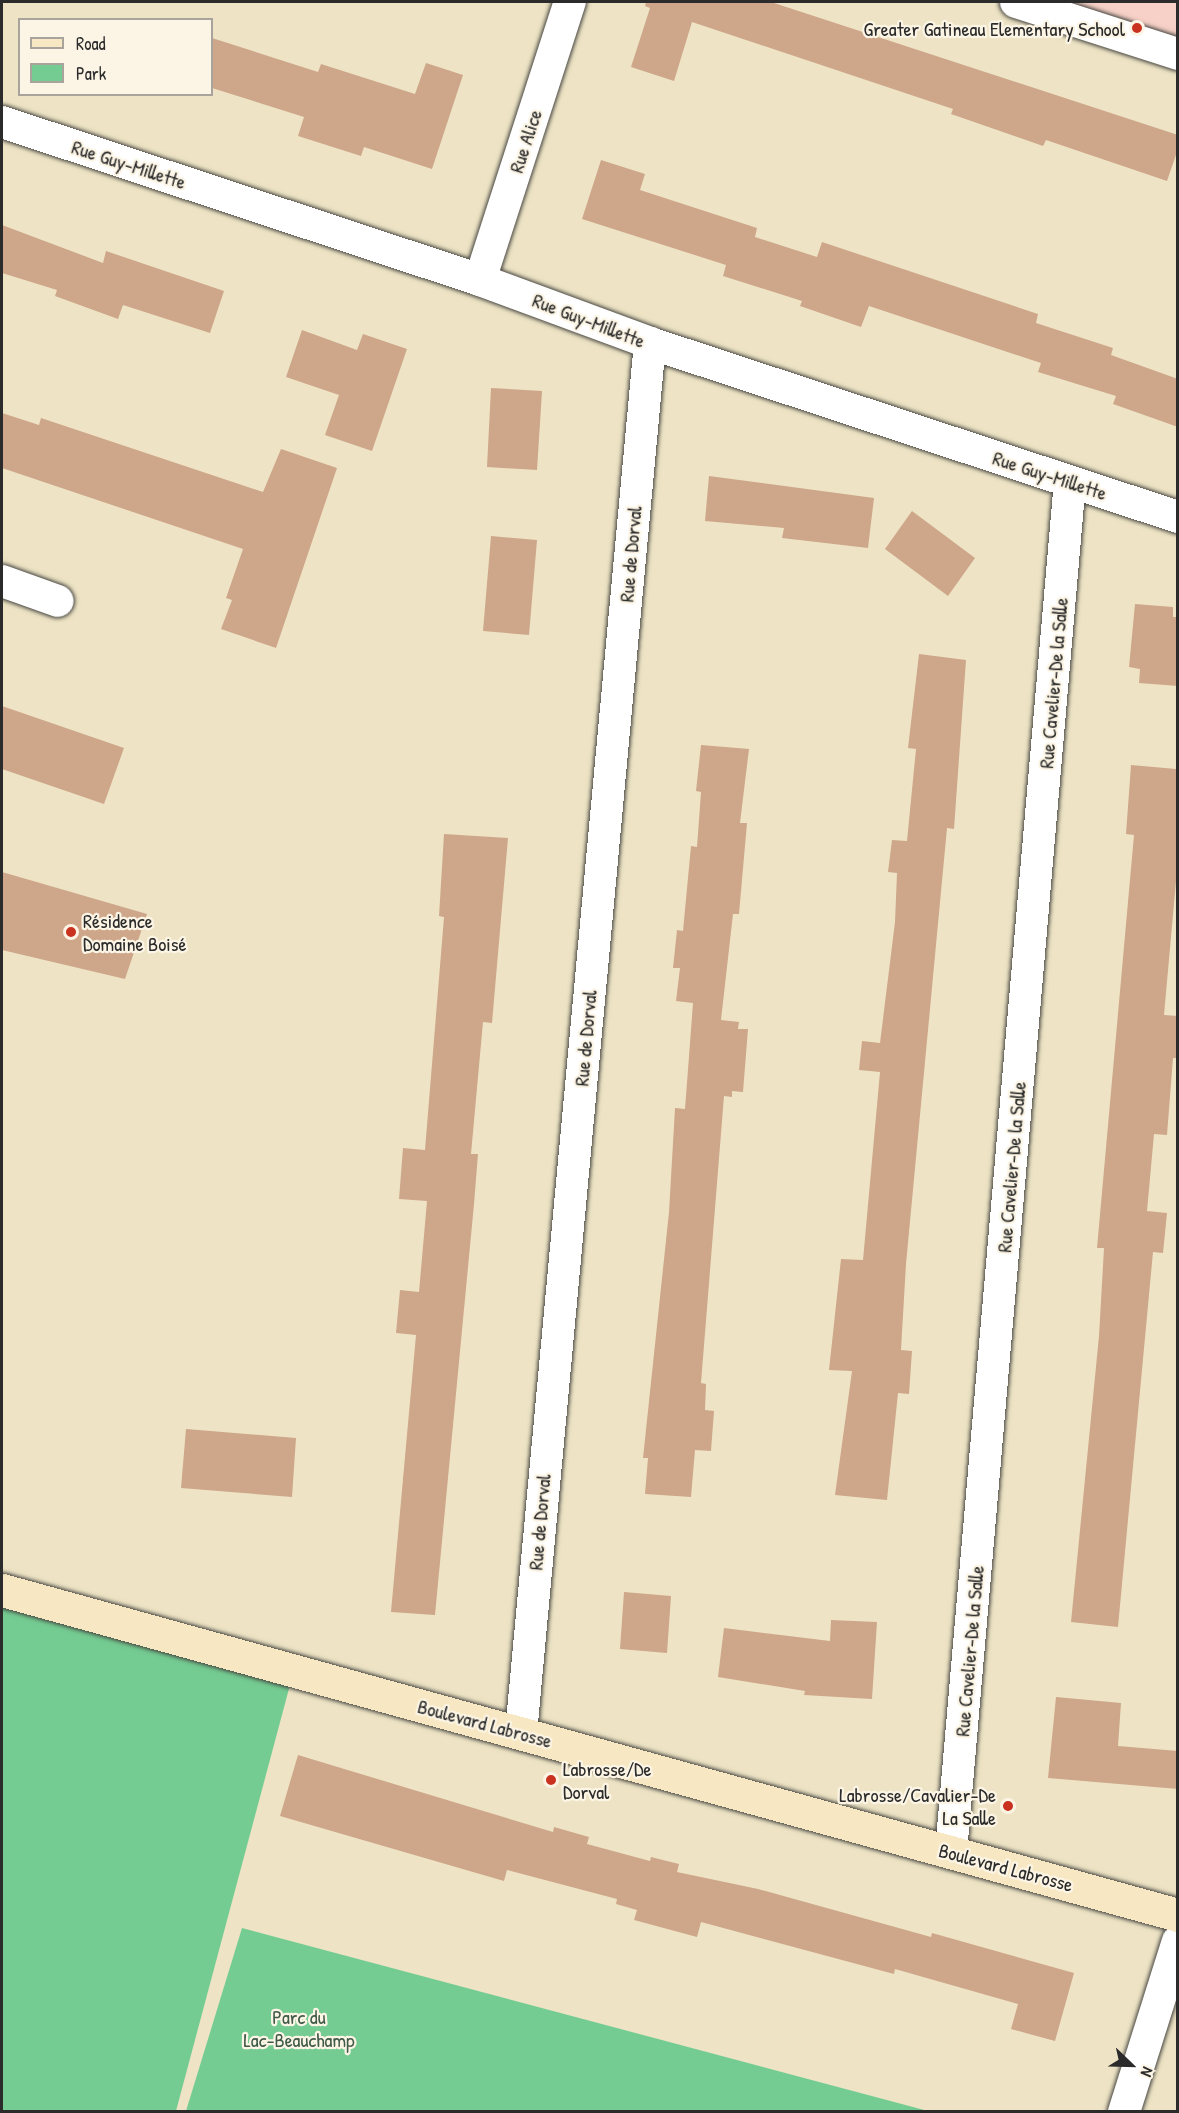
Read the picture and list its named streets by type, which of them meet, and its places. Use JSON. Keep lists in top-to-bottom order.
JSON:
{
  "streets": {
    "main road": ["Boulevard Labrosse"],
    "street": [
      "Rue Alice",
      "Rue Guy-Millette",
      "Rue de Dorval",
      "Rue Cavelier-De la Salle"
    ]
  },
  "crossings": [
    ["Rue Alice", "Rue Guy-Millette"],
    ["Rue Guy-Millette", "Rue de Dorval"],
    ["Rue Guy-Millette", "Rue Cavelier-De la Salle"],
    ["Rue de Dorval", "Boulevard Labrosse"],
    ["Rue Cavelier-De la Salle", "Boulevard Labrosse"]
  ],
  "parks": ["Parc du Lac-Beauchamp"],
  "places": [
    "Greater Gatineau Elementary School",
    "Résidence Domaine Boisé",
    "Labrosse/De Dorval",
    "Labrosse/Cavalier-De La Salle"
  ],
  "legend": ["Road", "Park"],
  "north": "bottom right"
}
